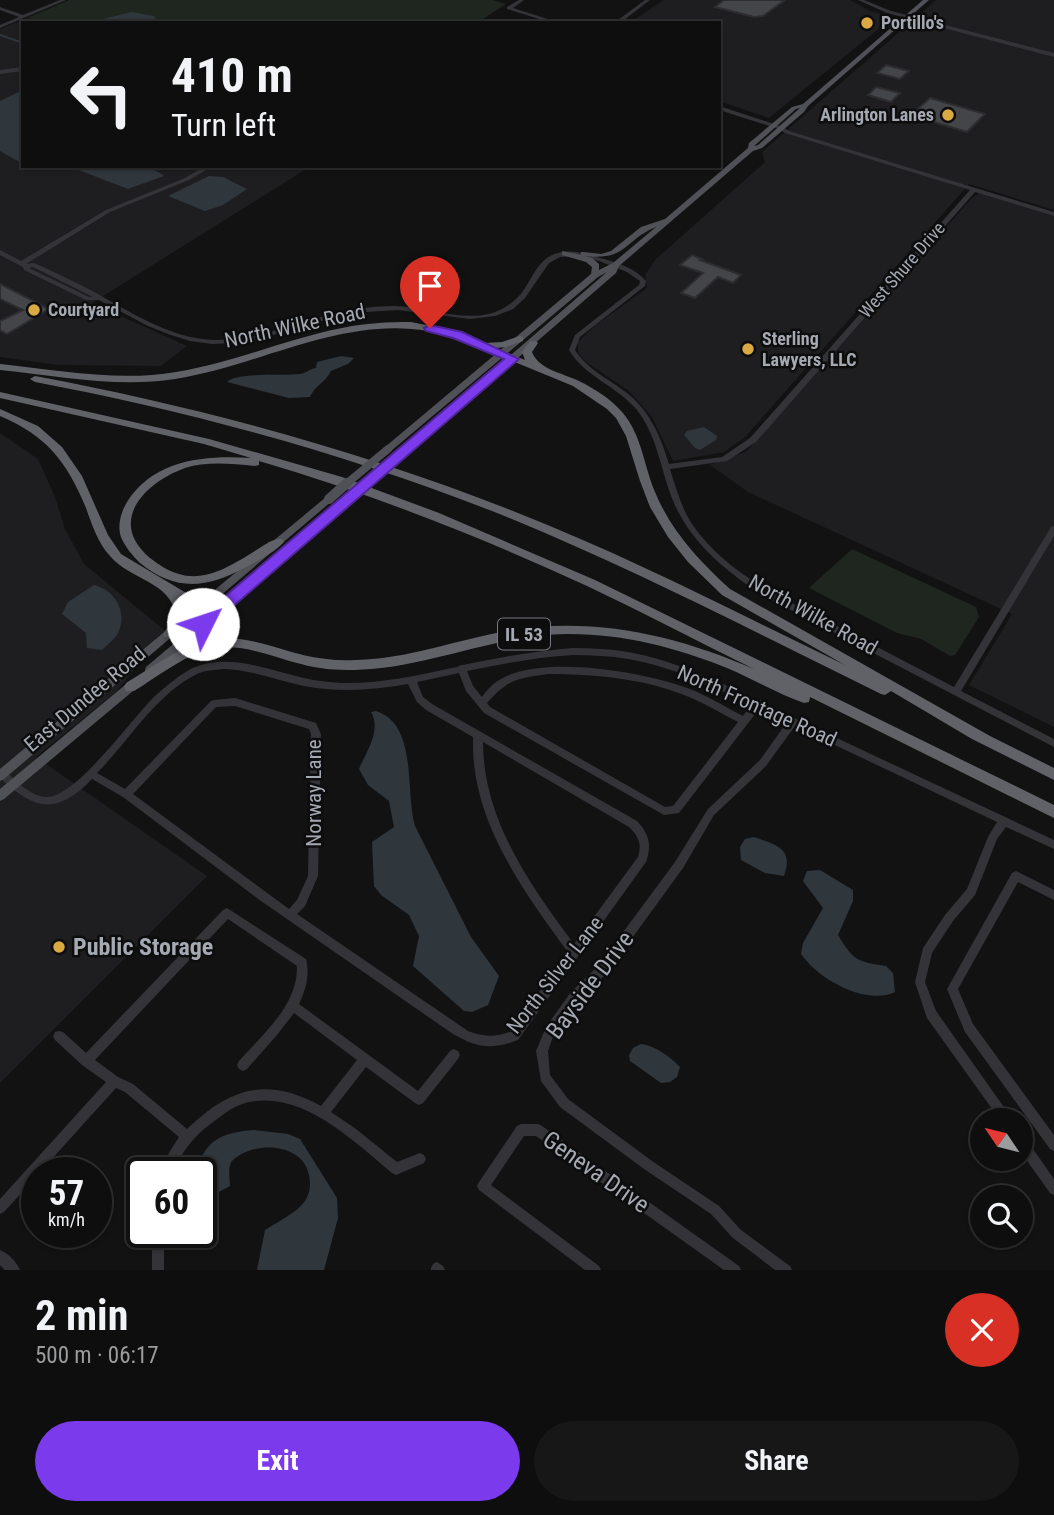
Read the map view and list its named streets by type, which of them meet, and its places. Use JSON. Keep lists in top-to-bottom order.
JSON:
{
  "streets": {
    "highway": ["IL 53"],
    "main road": ["East Dundee Road"],
    "street": [
      "West Shure Drive",
      "North Wilke Road",
      "North Frontage Road",
      "Norway Lane",
      "North Silver Lane",
      "Bayside Drive",
      "Geneva Drive"
    ]
  },
  "crossings": [
    ["West Shure Drive", "North Wilke Road"],
    ["North Wilke Road", "East Dundee Road"],
    ["IL 53", "East Dundee Road"],
    ["East Dundee Road", "North Frontage Road"],
    ["North Frontage Road", "North Silver Lane"],
    ["North Frontage Road", "Bayside Drive"],
    ["Norway Lane", "North Silver Lane"]
  ],
  "places": [
    "Portillo's",
    "Arlington Lanes",
    "Courtyard",
    "Sterling Lawyers, LLC",
    "Public Storage"
  ],
  "north": "top left",
  "page": {
    "turn": ["410 m", "Turn left"],
    "speed": "57 km/h",
    "limit": "60",
    "heading": ["2 min", "500 m · 06:17"],
    "buttons": ["Exit", "Share"]
  }
}
